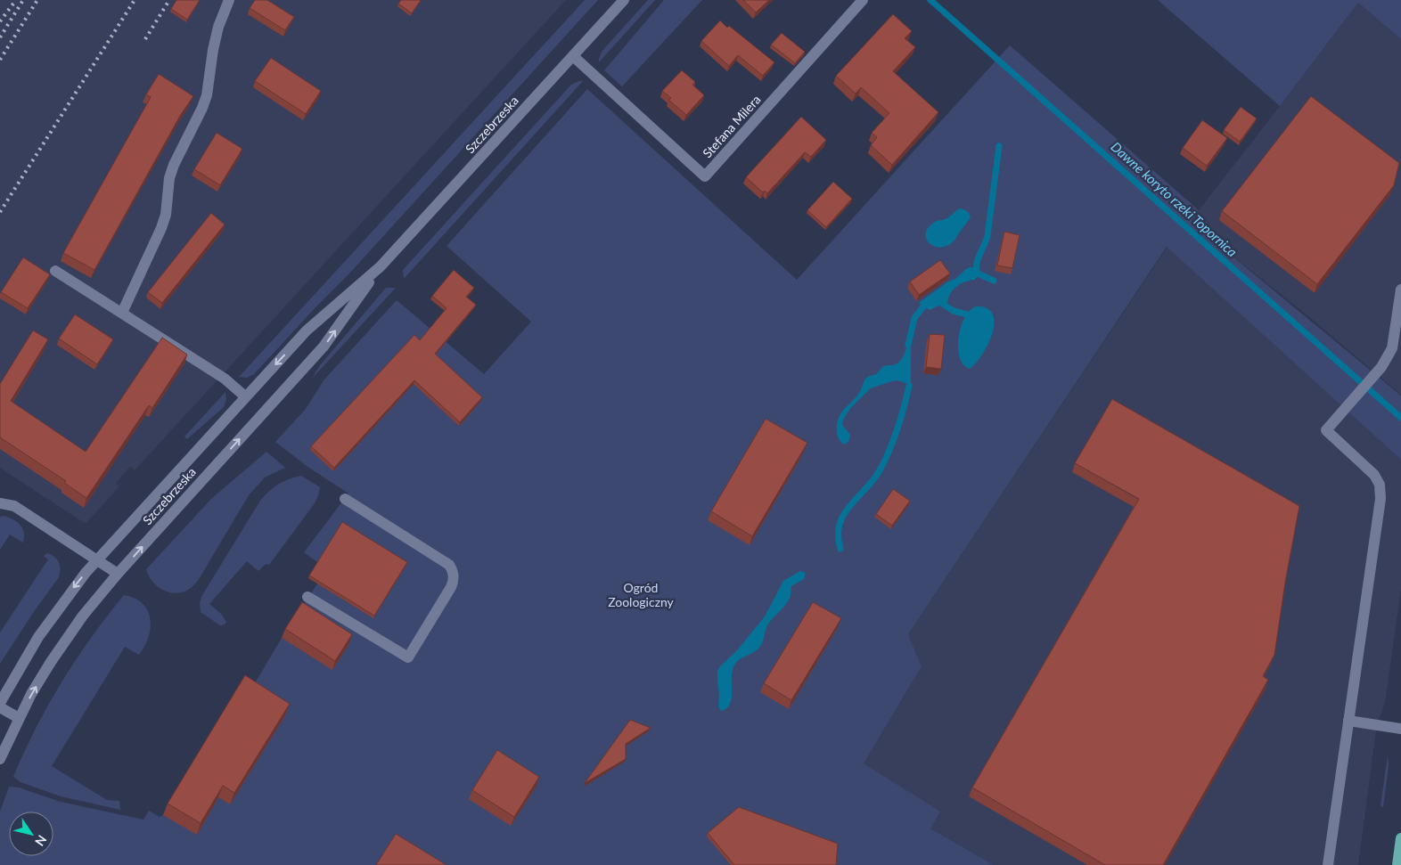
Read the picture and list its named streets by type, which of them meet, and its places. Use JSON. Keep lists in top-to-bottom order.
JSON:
{
  "streets": {
    "street": ["Szczebrzeska", "Stefana Milera"]
  },
  "crossings": [
    ["Szczebrzeska", "Stefana Milera"]
  ],
  "water": ["Dawne koryto rzeki Topornica"],
  "parks": ["Ogród Zoologiczny"],
  "north": "bottom right"
}
